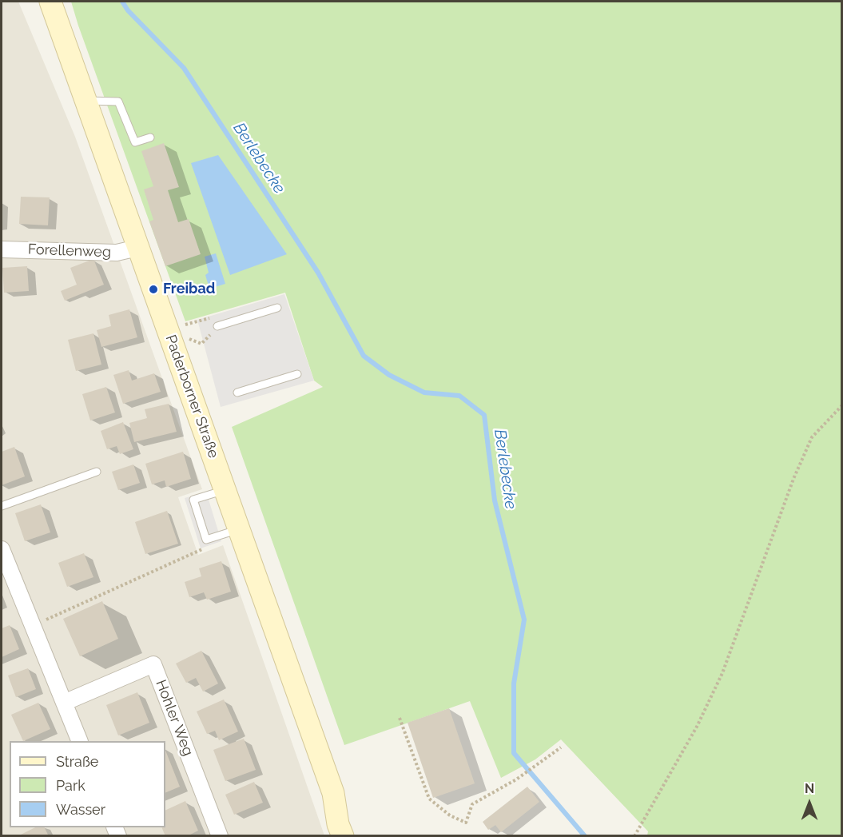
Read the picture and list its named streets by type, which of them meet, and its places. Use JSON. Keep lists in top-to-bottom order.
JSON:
{
  "streets": {
    "main road": ["Paderborner Straße"],
    "street": ["Forellenweg", "Hohler Weg"]
  },
  "crossings": [
    ["Forellenweg", "Paderborner Straße"]
  ],
  "water": ["Berlebecke"],
  "places": ["Freibad"],
  "legend": ["Straße", "Park", "Wasser"],
  "north": "top"
}
